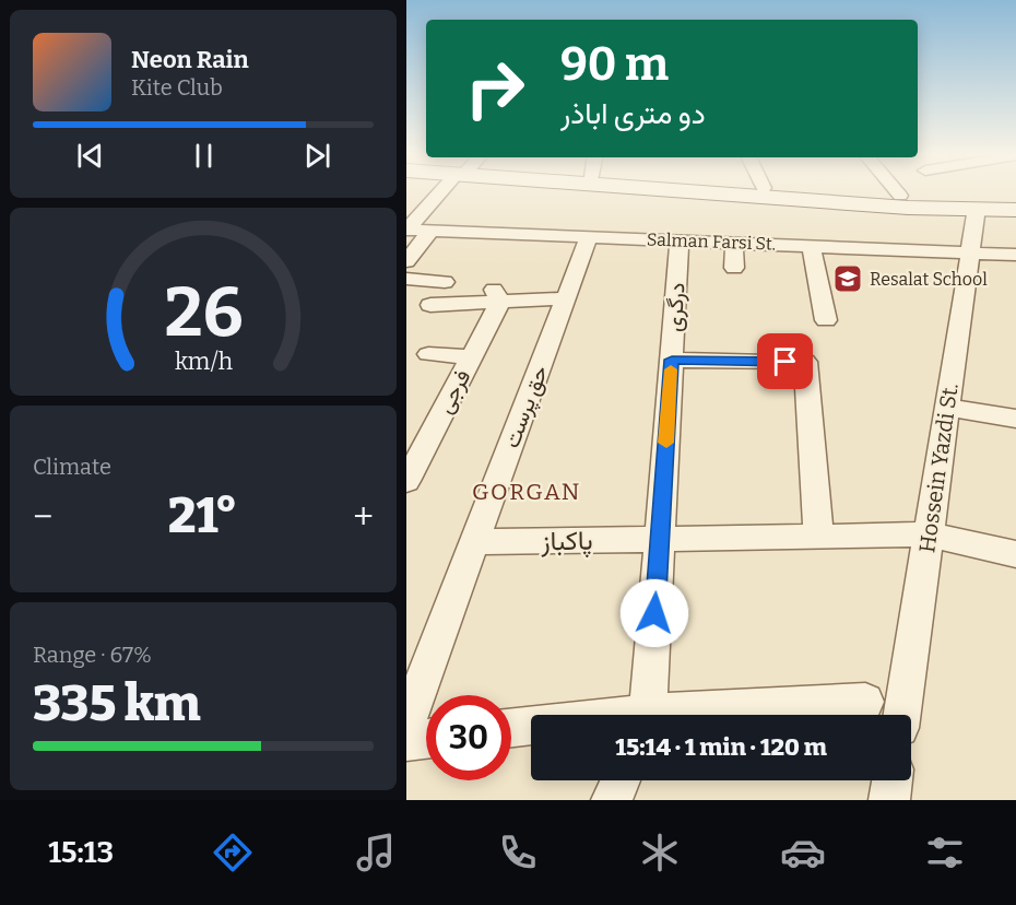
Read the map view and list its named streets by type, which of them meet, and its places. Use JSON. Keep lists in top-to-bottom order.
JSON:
{
  "streets": {
    "street": [
      "Salman Farsi St.",
      "درگری",
      "فرجی",
      "حق پرست",
      "Hossein Yazdi St.",
      "پاکباز"
    ]
  },
  "crossings": [
    ["Salman Farsi St.", "درگری"],
    ["Salman Farsi St.", "حق پرست"],
    ["Salman Farsi St.", "Hossein Yazdi St."],
    ["درگری", "پاکباز"],
    ["حق پرست", "پاکباز"],
    ["Hossein Yazdi St.", "پاکباز"]
  ],
  "districts": ["GORGAN"],
  "places": {
    "school or university": ["Resalat School"]
  },
  "page": {
    "turn": ["90 m", "دو متری اباذر"],
    "song": ["Neon Rain", "Kite Club"],
    "tile": [
      "Climate",
      ["Range · 67%", "335 km"]
    ],
    "heat": ["−", "21°", "+"],
    "limit": "30",
    "trip": "15:14 · 1 min · 120 m",
    "tabs": "15:13",
    "gauge": ["26", "km/h"]
  }
}
